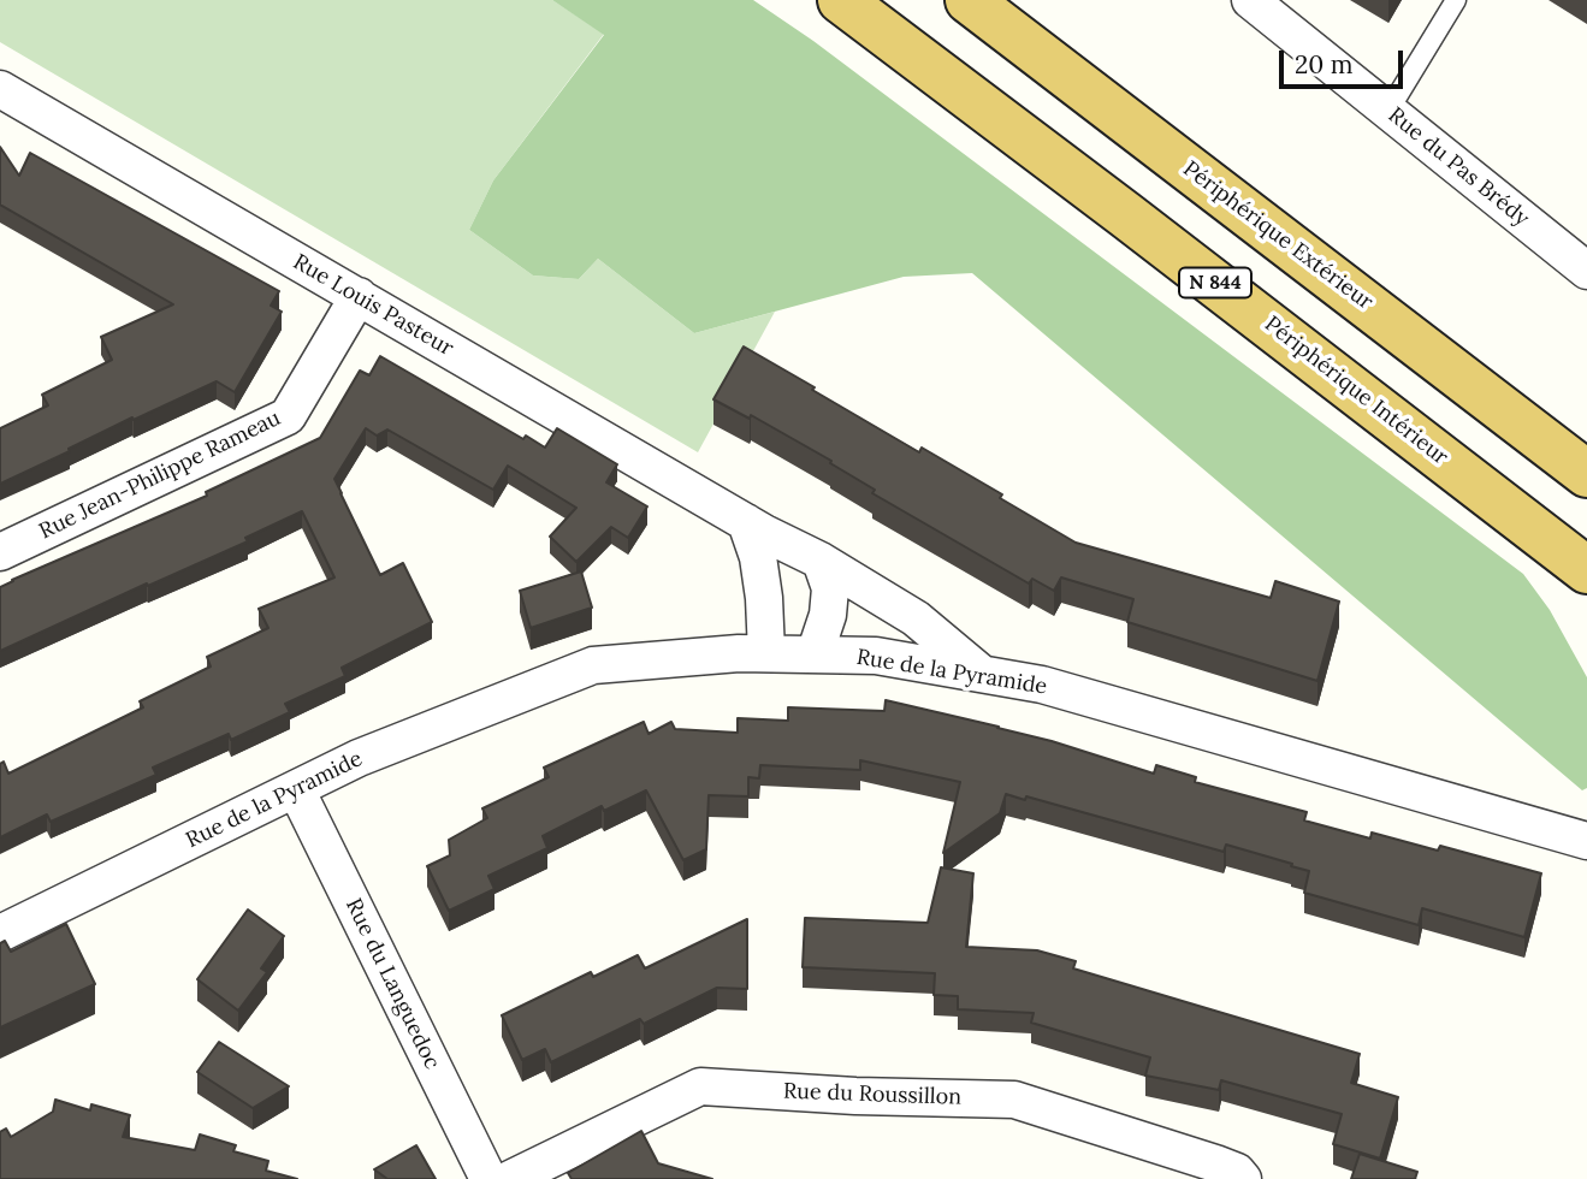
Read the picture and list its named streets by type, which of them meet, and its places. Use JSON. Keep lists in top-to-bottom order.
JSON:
{
  "streets": {
    "highway": ["Périphérique Extérieur", "N 844", "Périphérique Intérieur"],
    "street": [
      "Rue du Pas Brédy",
      "Rue Louis Pasteur",
      "Rue Jean-Philippe Rameau",
      "Rue de la Pyramide",
      "Rue du Languedoc",
      "Rue du Roussillon"
    ]
  },
  "crossings": [
    ["Rue Louis Pasteur", "Rue Jean-Philippe Rameau"],
    ["Rue Louis Pasteur", "Rue de la Pyramide"],
    ["Rue de la Pyramide", "Rue du Languedoc"]
  ],
  "scale_bar": "20 m"
}
